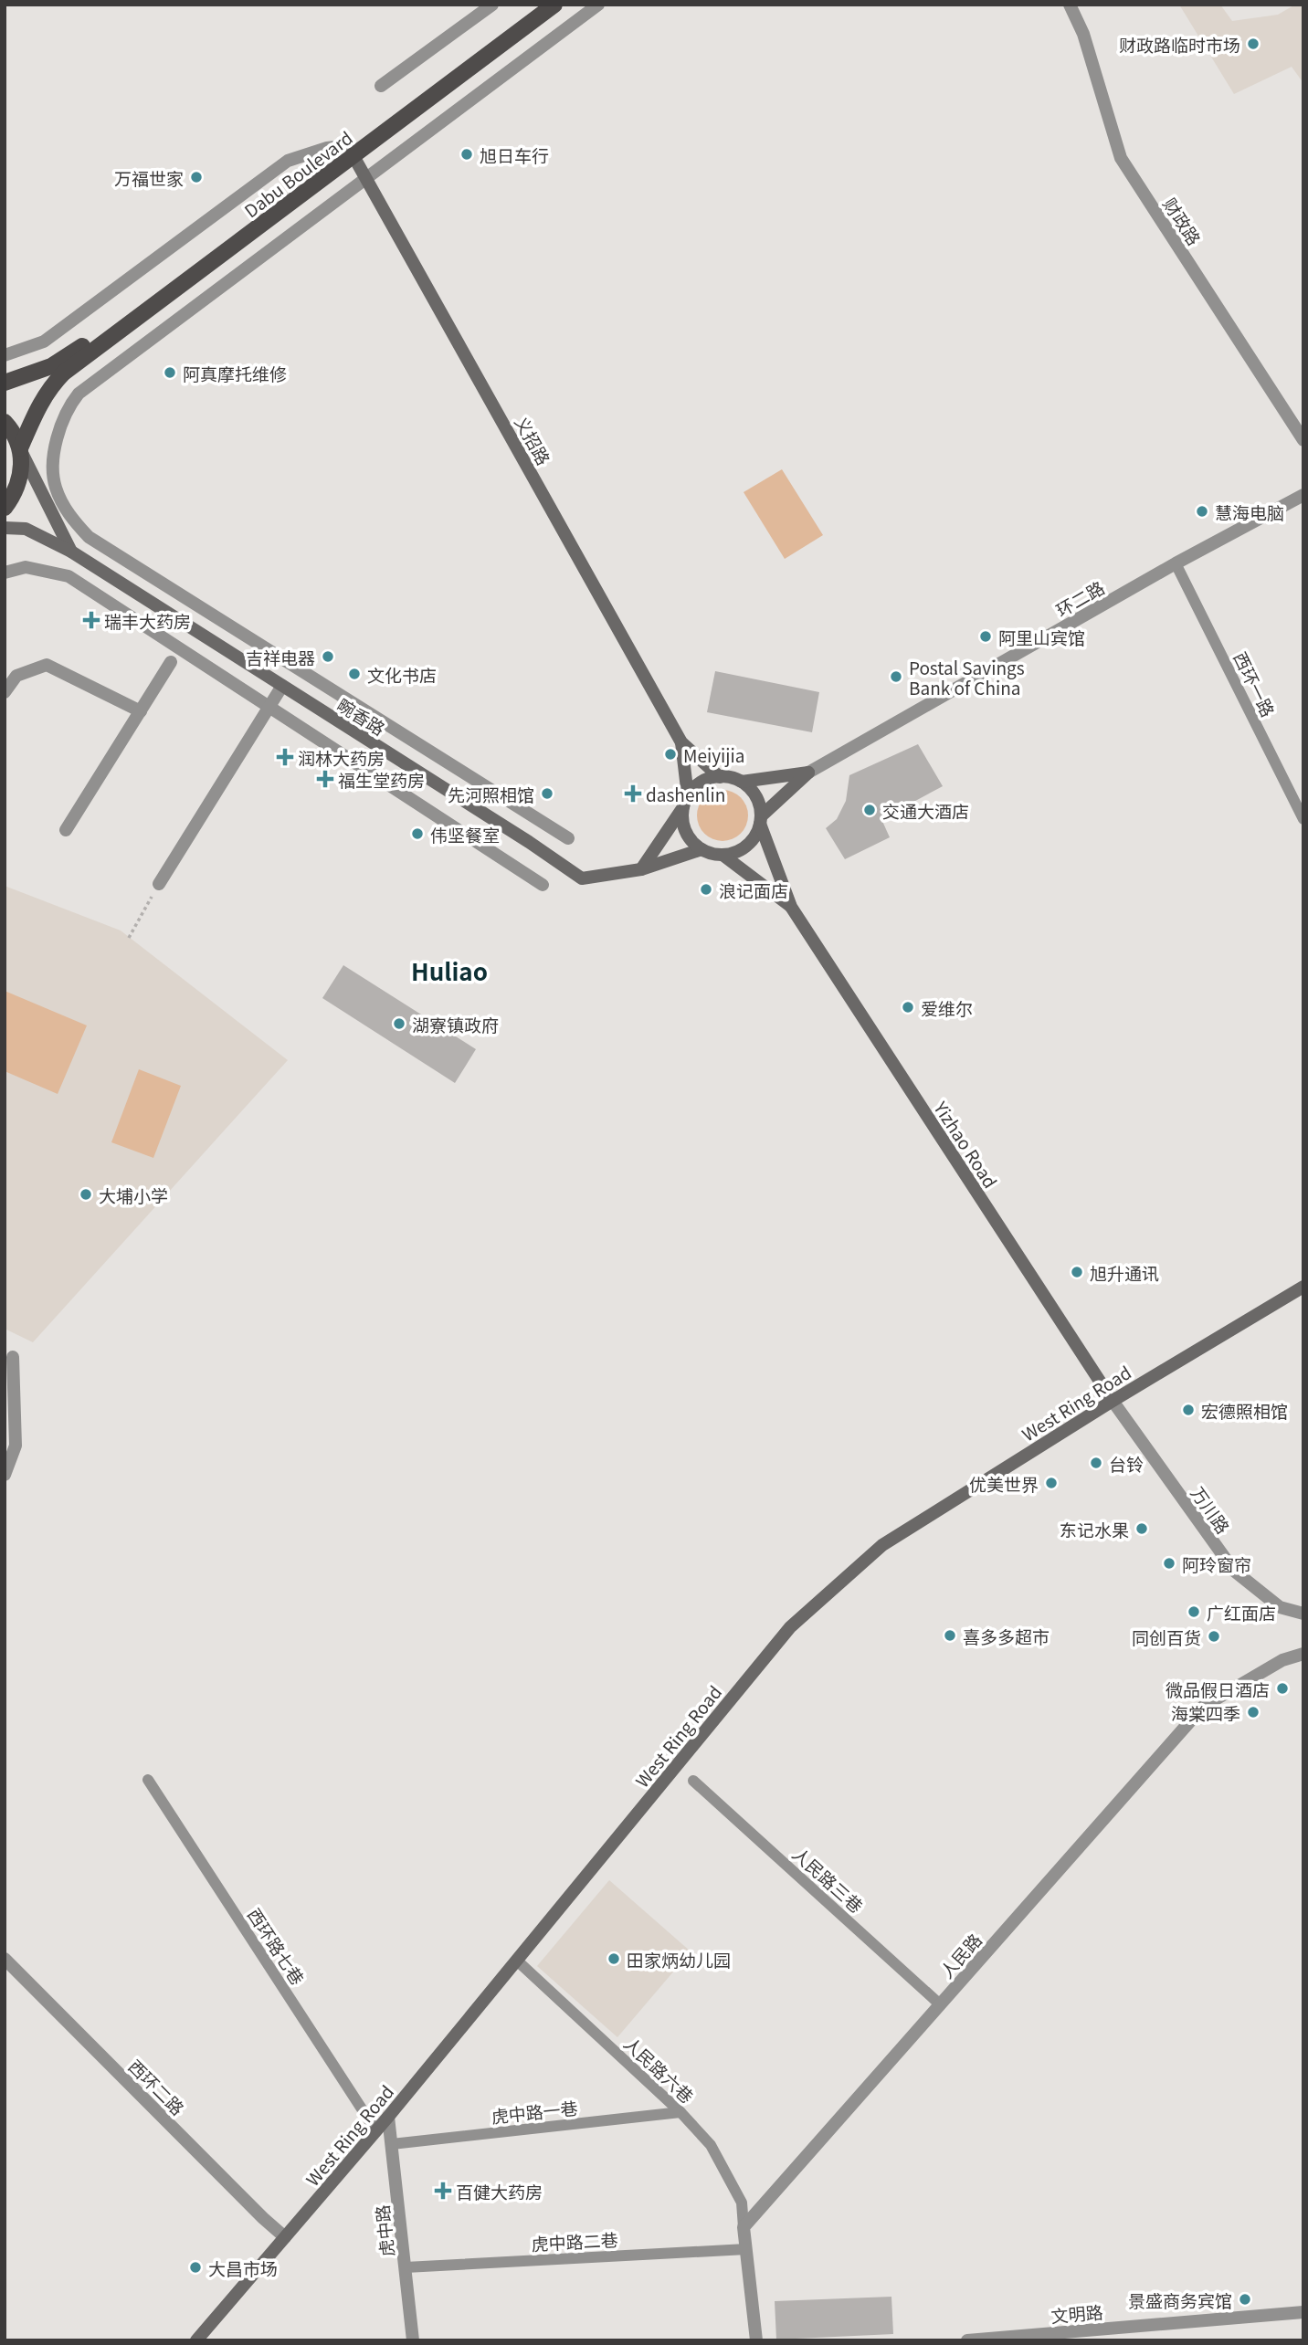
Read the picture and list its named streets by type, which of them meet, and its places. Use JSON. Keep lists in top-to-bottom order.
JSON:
{
  "streets": {
    "main road": [
      "Dabu Boulevard",
      "义招路",
      "畹香路",
      "Yizhao Road",
      "West Ring Road"
    ],
    "street": [
      "财政路",
      "环二路",
      "万川路",
      "人民路",
      "西环二路",
      "虎中路",
      "文明路"
    ],
    "lane": [
      "西环一路",
      "人民路三巷",
      "西环路七巷",
      "人民路六巷",
      "虎中路一巷",
      "虎中路二巷"
    ]
  },
  "crossings": [
    ["Dabu Boulevard", "义招路"],
    ["环二路", "西环一路"],
    ["Yizhao Road", "West Ring Road"],
    ["Yizhao Road", "万川路"],
    ["West Ring Road", "万川路"],
    ["West Ring Road", "西环路七巷"],
    ["West Ring Road", "人民路六巷"],
    ["West Ring Road", "西环二路"],
    ["West Ring Road", "虎中路"],
    ["人民路三巷", "人民路"],
    ["人民路", "人民路六巷"],
    ["人民路六巷", "虎中路一巷"],
    ["虎中路一巷", "虎中路"],
    ["虎中路", "虎中路二巷"]
  ],
  "districts": ["Huliao"],
  "places": {
    "other": [
      "财政路临时市场",
      "旭日车行",
      "万福世家",
      "阿真摩托维修",
      "慧海电脑",
      "阿里山宾馆",
      "吉祥电器",
      "文化书店",
      "Postal Savings Bank of China",
      "Meiyijia",
      "先河照相馆",
      "交通大酒店",
      "伟坚餐室",
      "浪记面店",
      "爱维尔",
      "湖寮镇政府",
      "大埔小学",
      "旭升通讯",
      "宏德照相馆",
      "台铃",
      "优美世界",
      "东记水果",
      "阿玲窗帘",
      "广红面店",
      "喜多多超市",
      "同创百货",
      "微品假日酒店",
      "海棠四季",
      "田家炳幼儿园",
      "大昌市场",
      "景盛商务宾馆"
    ],
    "health": [
      "瑞丰大药房",
      "润林大药房",
      "福生堂药房",
      "dashenlin",
      "百健大药房"
    ]
  }
}
